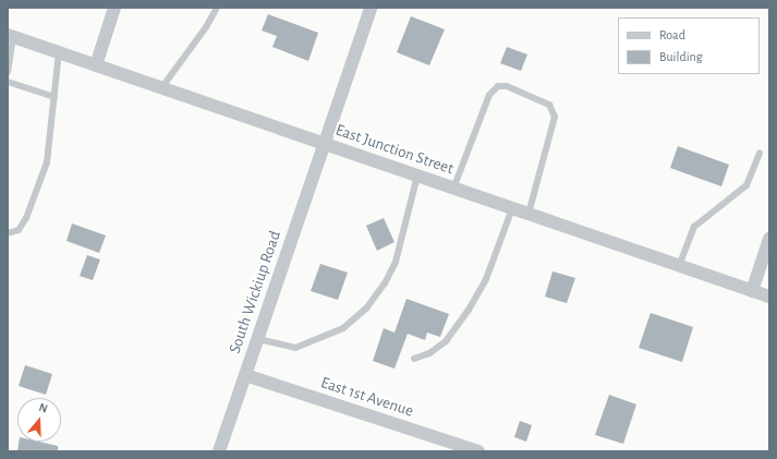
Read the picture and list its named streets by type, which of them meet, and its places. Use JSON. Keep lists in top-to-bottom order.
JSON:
{
  "streets": {
    "street": ["East Junction Street", "South Wickiup Road", "East 1st Avenue"]
  },
  "crossings": [
    ["East Junction Street", "South Wickiup Road"],
    ["South Wickiup Road", "East 1st Avenue"]
  ],
  "legend": ["Road", "Building"],
  "north": "top"
}
